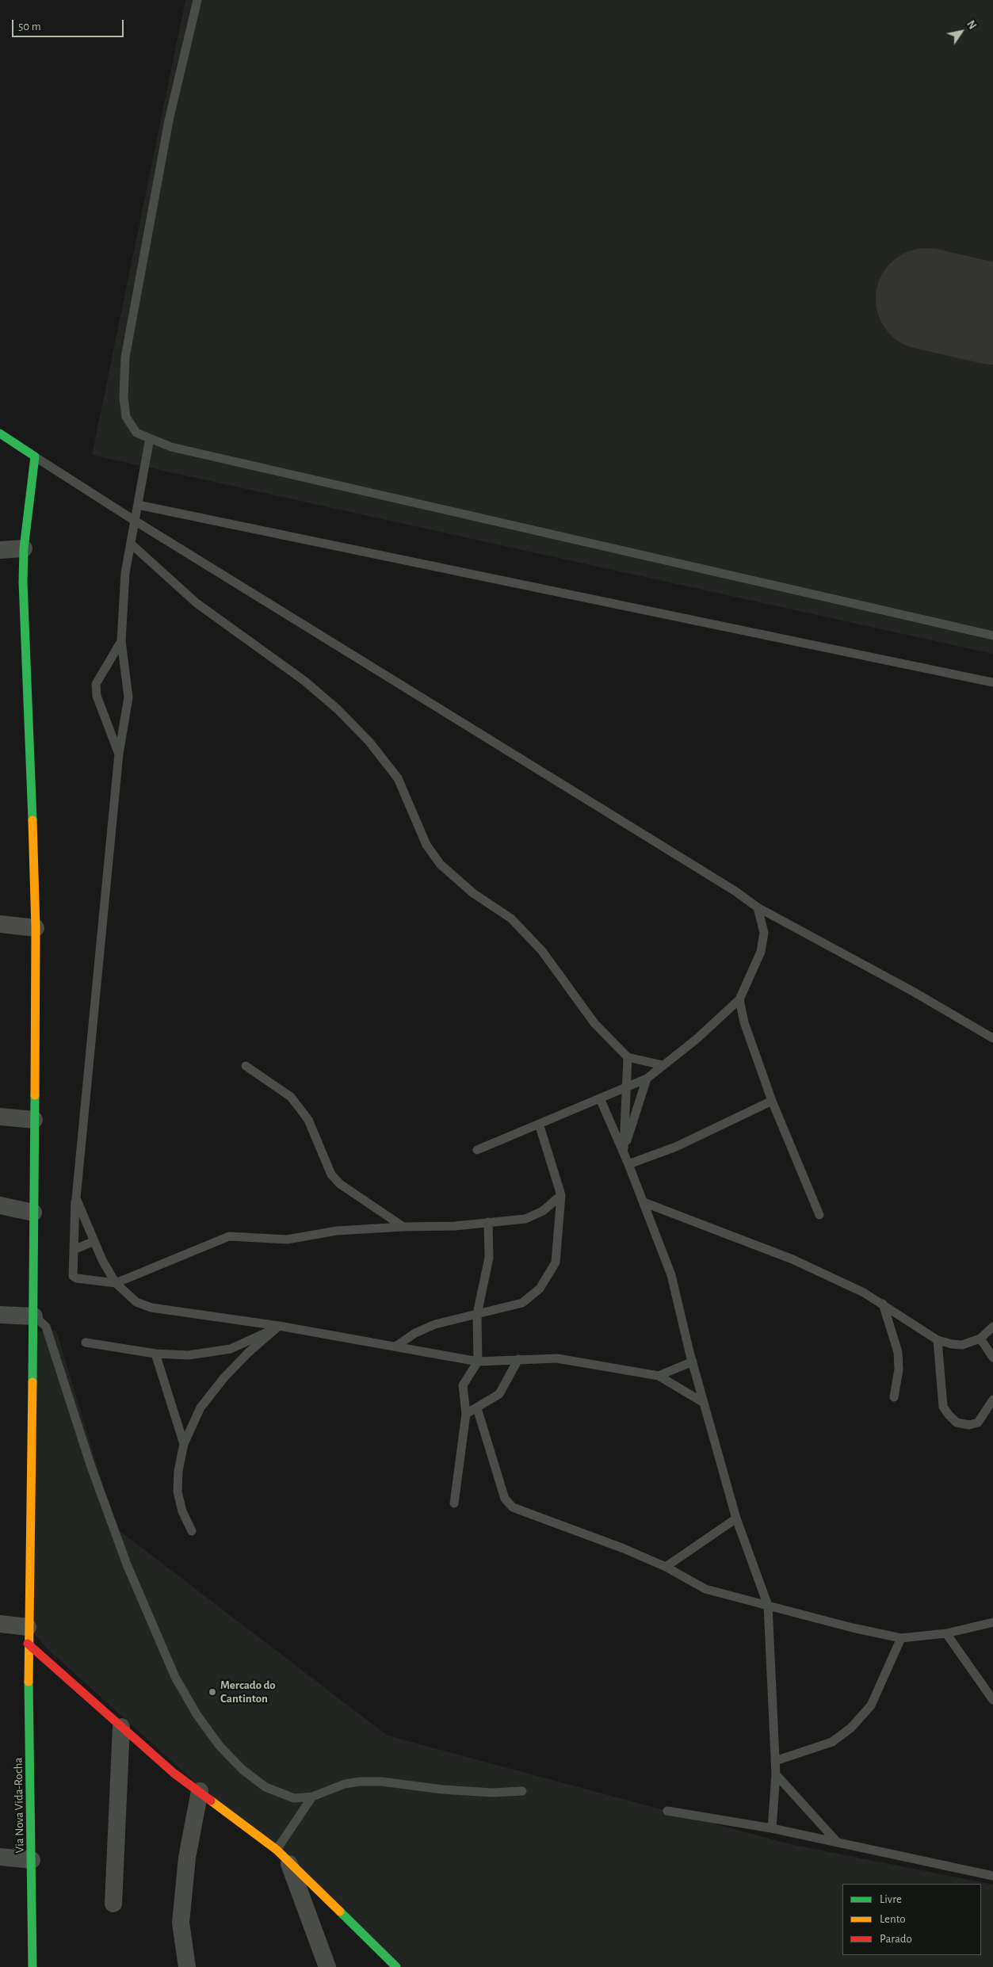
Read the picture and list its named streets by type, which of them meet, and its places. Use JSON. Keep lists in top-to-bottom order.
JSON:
{
  "streets": {
    "street": ["Via Nova Vida-Rocha"]
  },
  "places": ["Mercado do Cantinton"],
  "legend": ["Livre", "Lento", "Parado"],
  "scale_bar": "50 m",
  "north": "top right"
}
